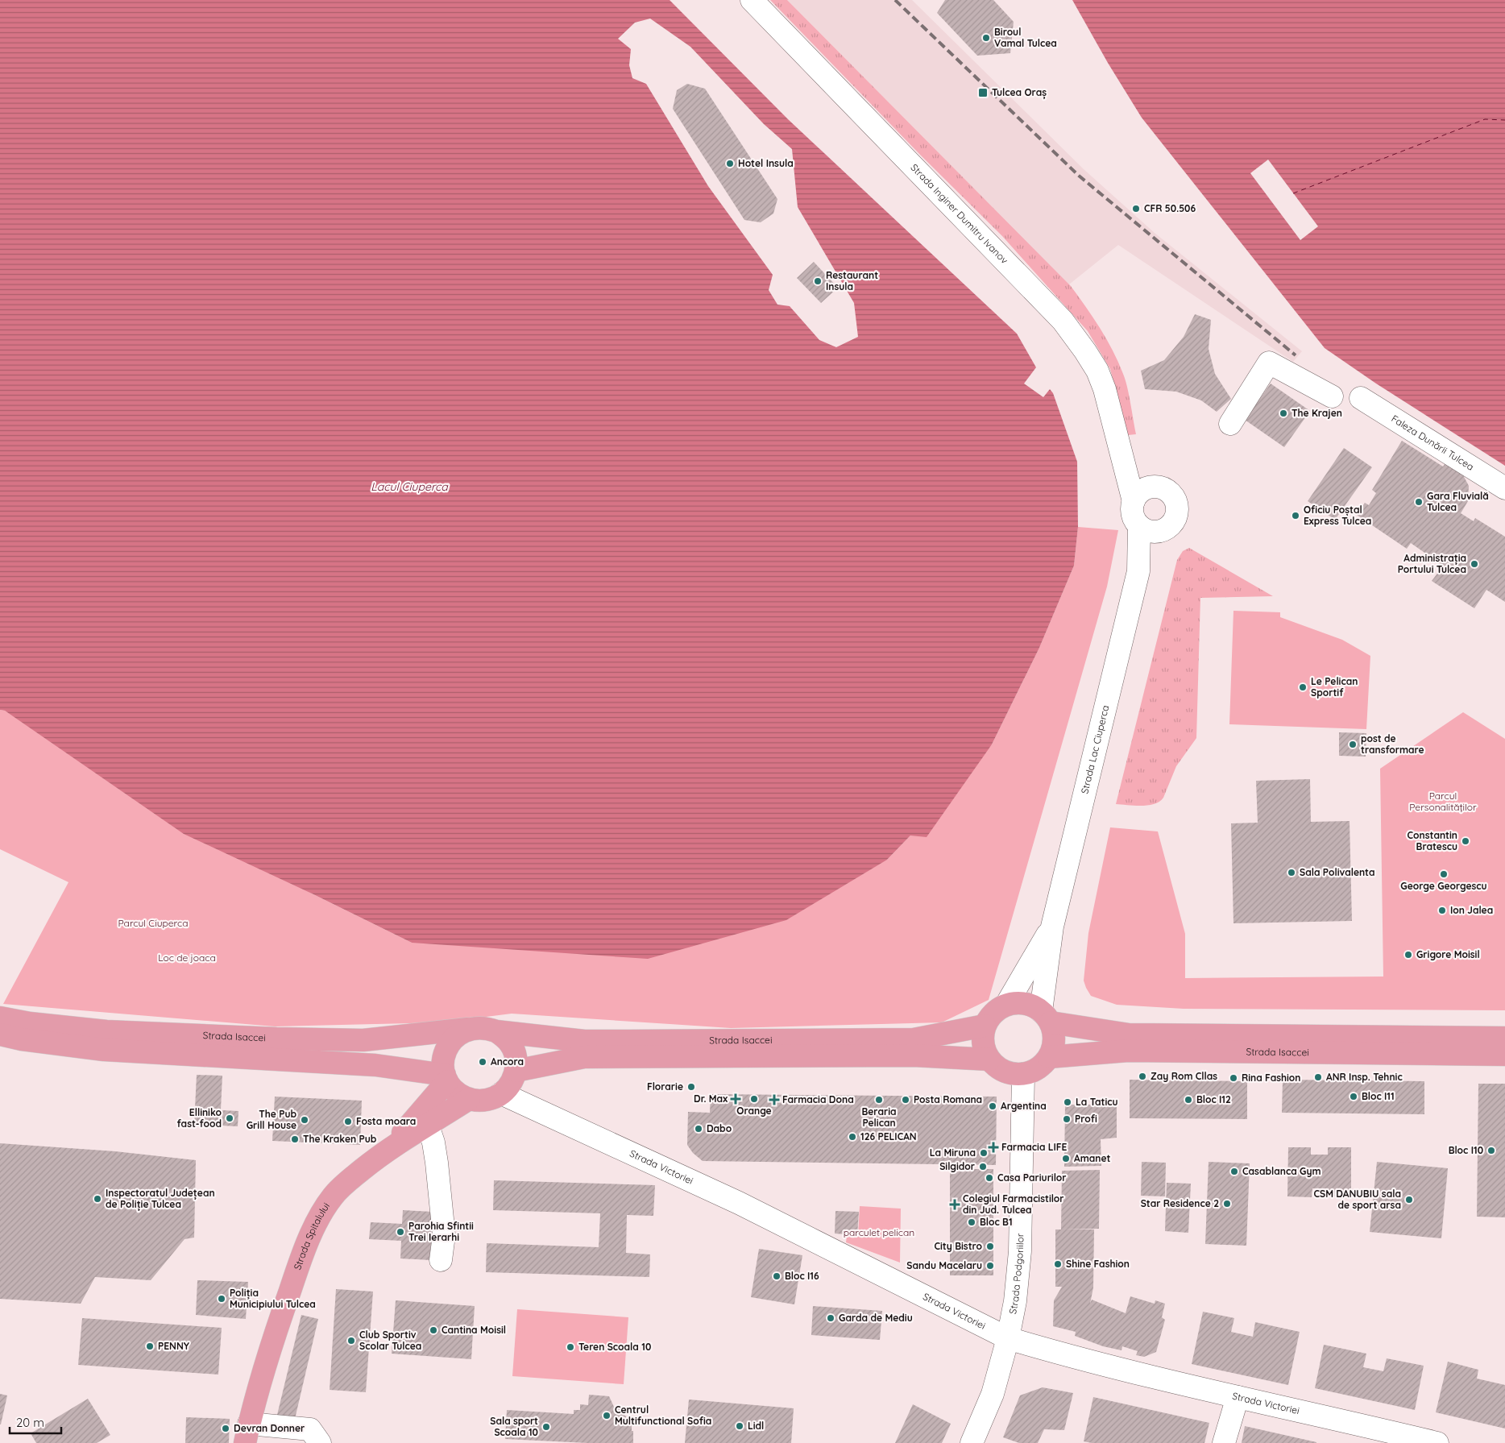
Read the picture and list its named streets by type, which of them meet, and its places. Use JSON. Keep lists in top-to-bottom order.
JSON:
{
  "streets": {
    "main road": ["Strada Isaccei", "Strada Spitalului"],
    "street": [
      "Strada Inginer Dumitru Ivanov",
      "Faleza Dunării Tulcea",
      "Strada Lac Ciuperca",
      "Strada Victoriei",
      "Strada Podgoriilor"
    ]
  },
  "crossings": [
    ["Strada Inginer Dumitru Ivanov", "Strada Lac Ciuperca"],
    ["Strada Lac Ciuperca", "Strada Isaccei"],
    ["Strada Lac Ciuperca", "Strada Podgoriilor"],
    ["Strada Isaccei", "Strada Victoriei"],
    ["Strada Isaccei", "Strada Spitalului"],
    ["Strada Isaccei", "Strada Podgoriilor"],
    ["Strada Victoriei", "Strada Spitalului"],
    ["Strada Victoriei", "Strada Podgoriilor"]
  ],
  "water": ["Lacul Ciuperca"],
  "parks": [
    "Parcul Personalităților",
    "Parcul Ciuperca",
    "Loc de joaca",
    "parculet pelican"
  ],
  "places": {
    "other": [
      "Biroul Vamal Tulcea",
      "Hotel Insula",
      "CFR 50.506",
      "Restaurant Insula",
      "The Krajen",
      "Gara Fluvială Tulcea",
      "Oficiu Poștal Express Tulcea",
      "Administrația Portului Tulcea",
      "Le Pelican Sportif",
      "post de transformare",
      "Constantin Bratescu",
      "Sala Polivalenta",
      "George Georgescu",
      "Ion Jalea",
      "Grigore Moisil",
      "Ancora",
      "Zay Rom Cllas",
      "ANR Insp. Tehnic",
      "Rina Fashion",
      "Florarie",
      "Bloc I11",
      "Orange",
      "Beraria Pelican",
      "Posta Romana",
      "Bloc I12",
      "La Taticu",
      "Argentina",
      "Elliniko fast-food",
      "Profi",
      "The Pub Grill House",
      "Fosta moara",
      "Dabo",
      "126 PELICAN",
      "The Kraken Pub",
      "Bloc I10",
      "La Miruna",
      "Amanet",
      "Silgidor",
      "Casablanca Gym",
      "Casa Pariurilor",
      "Inspectoratul Județean de Poliție Tulcea",
      "CSM DANUBIU sala de sport arsa",
      "Star Residence 2",
      "Bloc B1",
      "Parohia Sfintii Trei Ierarhi",
      "City Bistro",
      "Shine Fashion",
      "Sandu Macelaru",
      "Bloc I16",
      "Poliția Municipiului Tulcea",
      "Garda de Mediu",
      "Cantina Moisil",
      "Club Sportiv Scolar Tulcea",
      "PENNY",
      "Teren Scoala 10",
      "Centrul Multifunctional Sofia",
      "Lidl",
      "Sala sport Scoala 10",
      "Devran Donner"
    ],
    "transit": ["Tulcea Oraș"],
    "health": [
      "Dr. Max",
      "Farmacia Dona",
      "Farmacia LIFE",
      "Colegiul Farmacistilor din Jud. Tulcea"
    ]
  },
  "scale_bar": "20 m"
}
